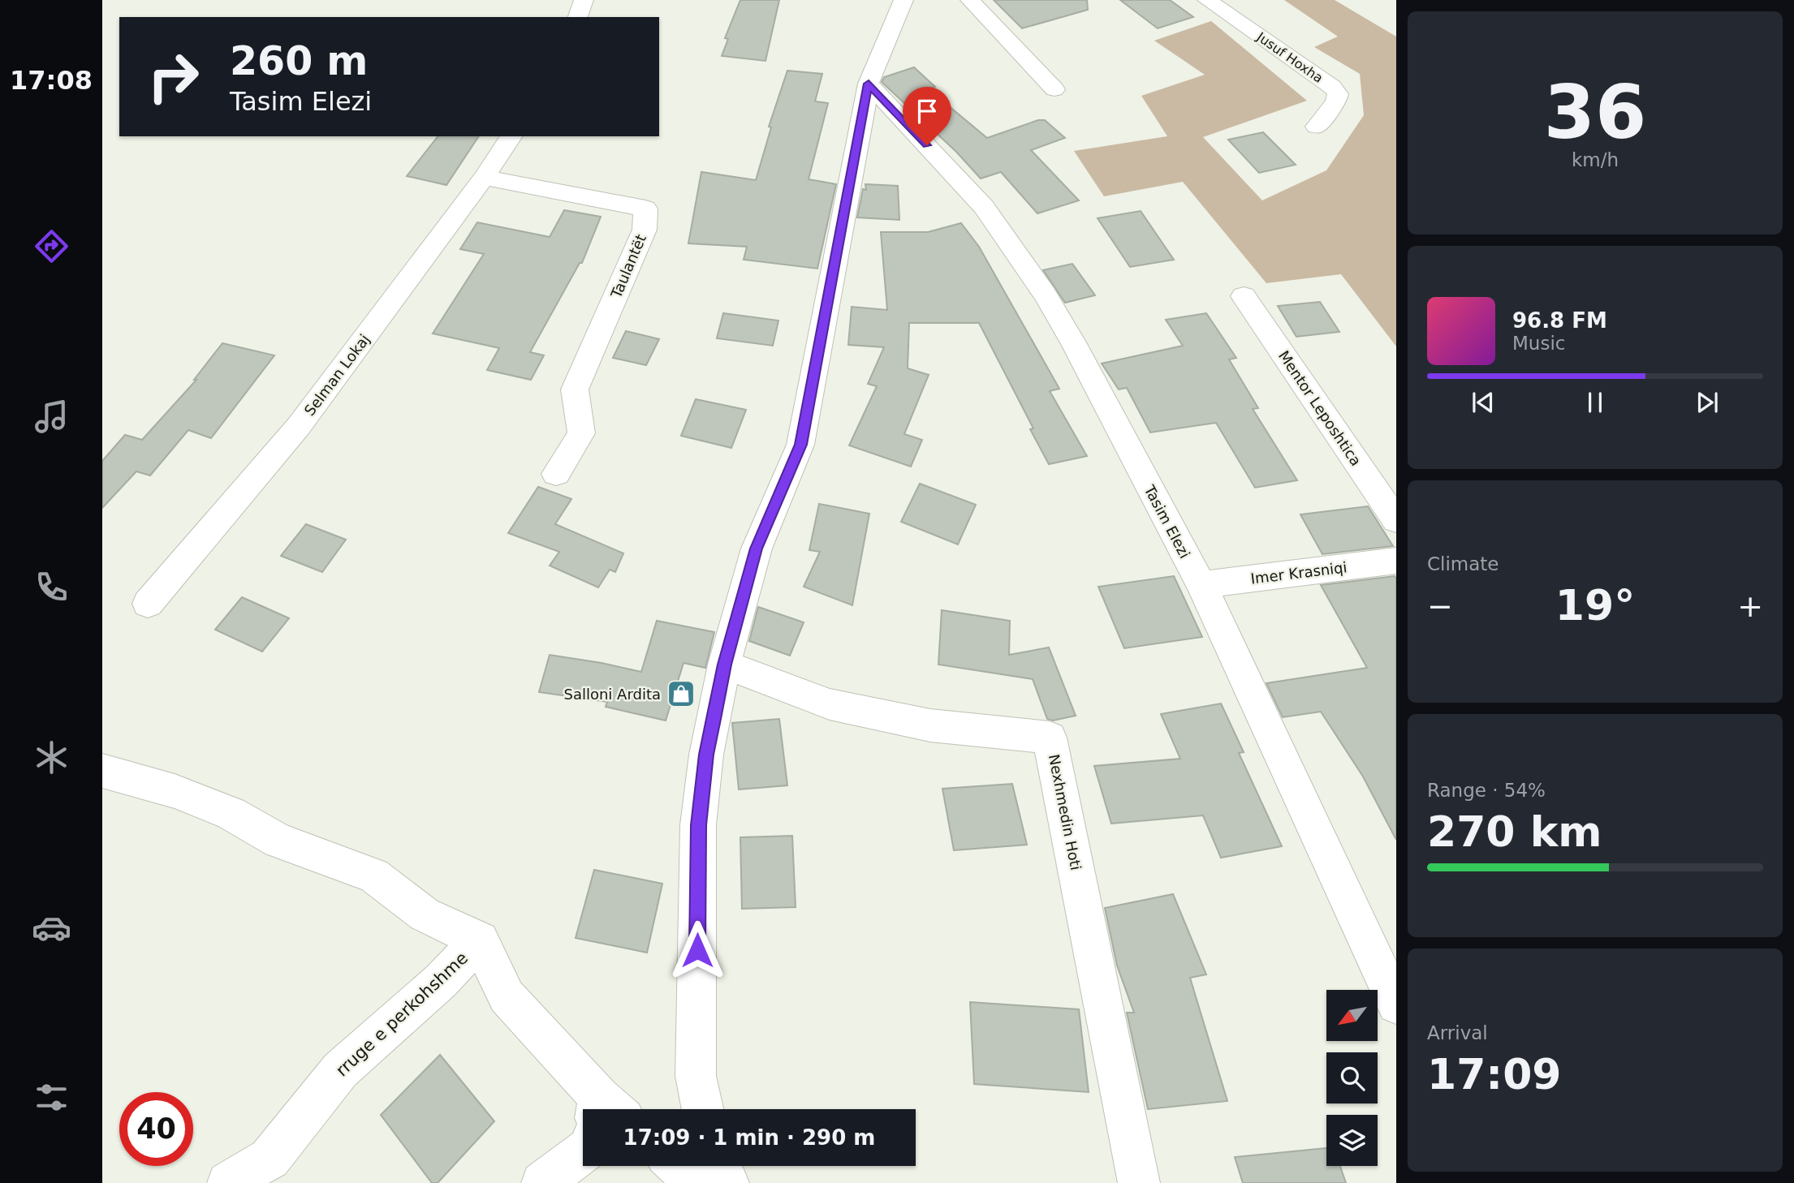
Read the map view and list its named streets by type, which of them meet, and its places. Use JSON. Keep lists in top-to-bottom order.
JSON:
{
  "streets": {
    "street": [
      "Jusuf Hoxha",
      "Taulantët",
      "Selman Lokaj",
      "Mentor Leposhtica",
      "Tasim Elezi",
      "Imer Krasniqi",
      "Nexhmedin Hoti",
      "rruge e perkohshme"
    ]
  },
  "crossings": [
    ["Taulantët", "Selman Lokaj"],
    ["Tasim Elezi", "Imer Krasniqi"]
  ],
  "places": {
    "shop": ["Salloni Ardita"]
  },
  "north": "bottom left",
  "page": {
    "tabs": "17:08",
    "tile": [
      ["36", "km/h"],
      "Climate",
      ["Range · 54%", "270 km"],
      ["Arrival", "17:09"]
    ],
    "turn": ["260 m", "Tasim Elezi"],
    "song": ["96.8 FM", "Music"],
    "heat": ["−", "19°", "+"],
    "limit": "40",
    "trip": "17:09 · 1 min · 290 m"
  }
}
